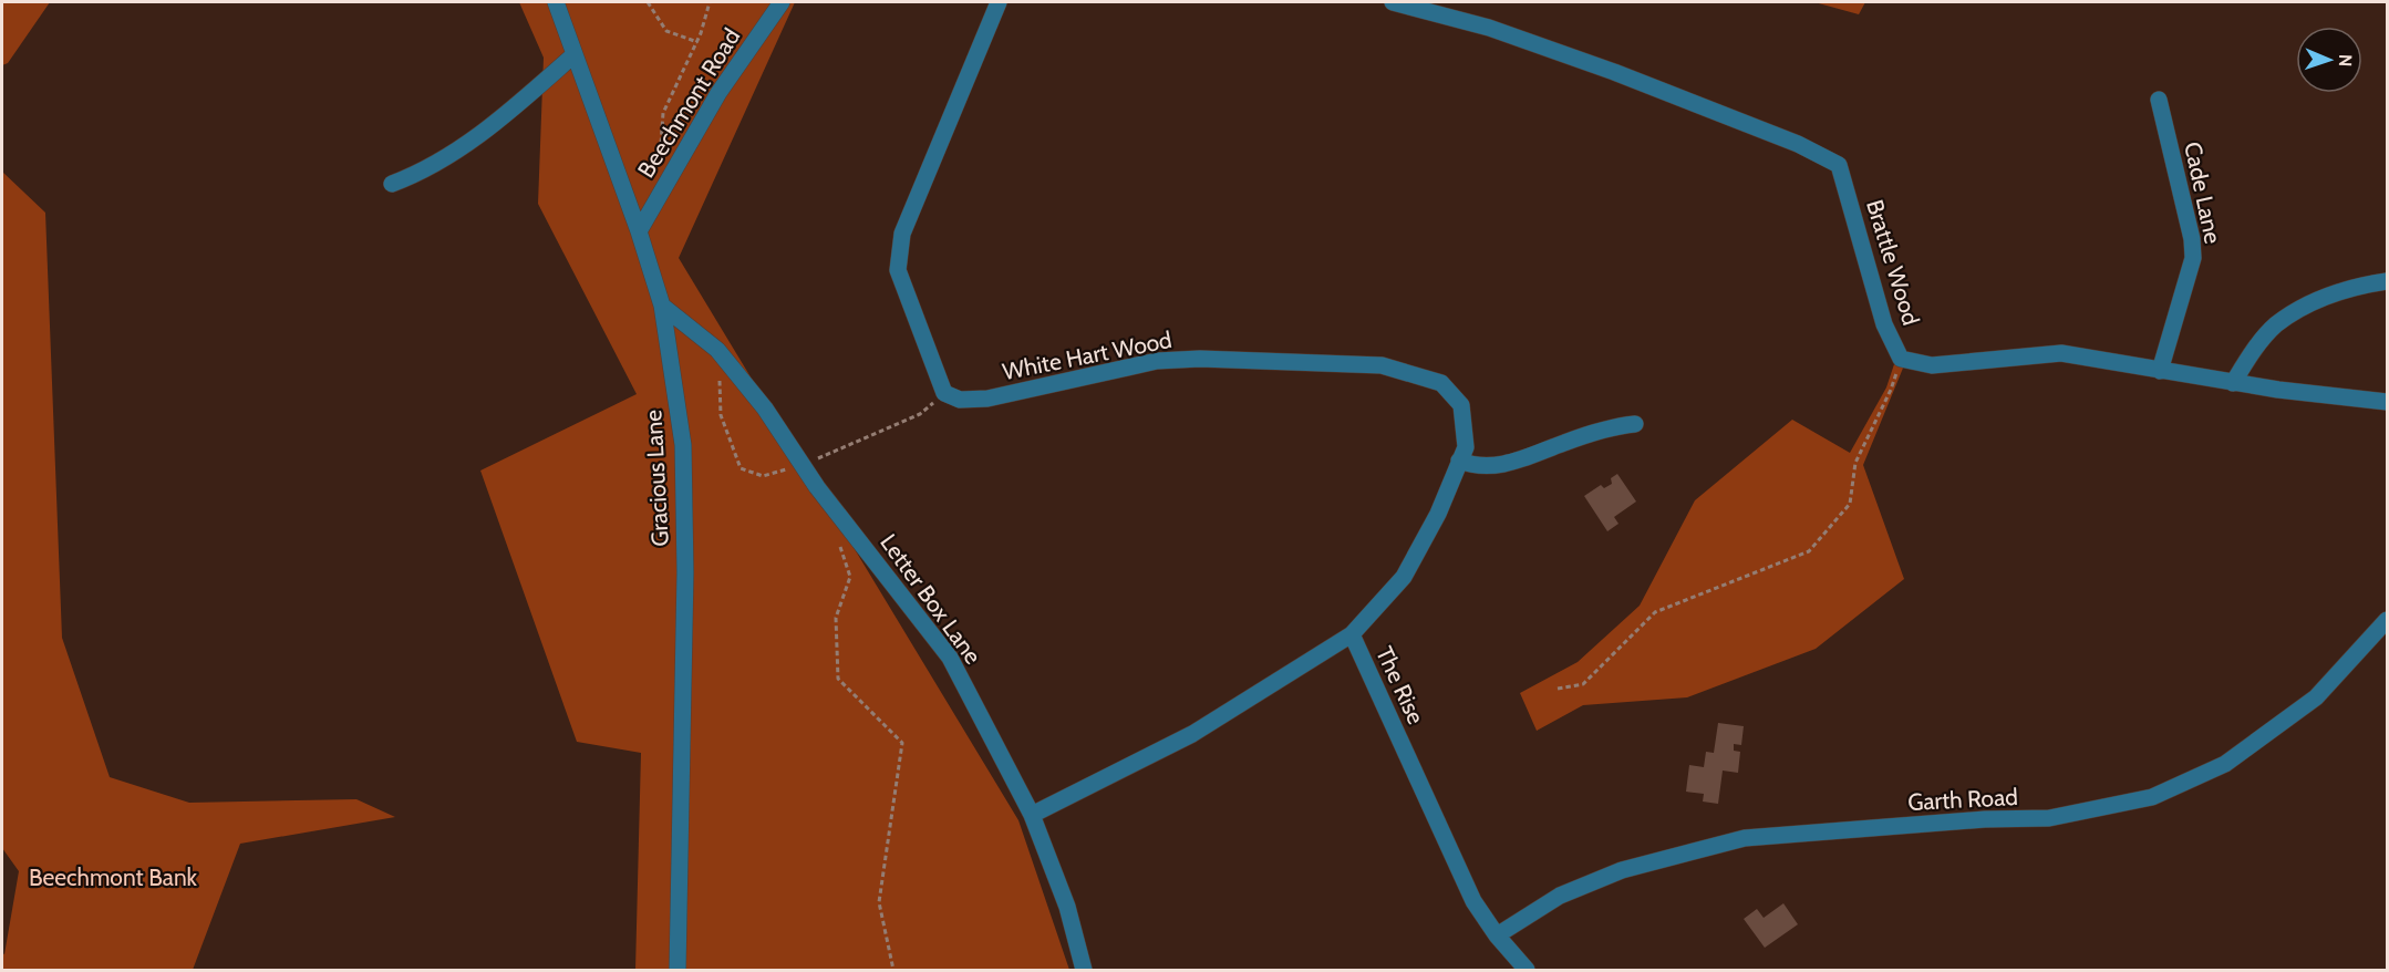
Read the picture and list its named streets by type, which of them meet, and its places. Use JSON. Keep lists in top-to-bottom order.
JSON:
{
  "streets": {
    "street": [
      "Beechmont Road",
      "Cade Lane",
      "Brattle Wood",
      "White Hart Wood",
      "Gracious Lane",
      "Letter Box Lane",
      "The Rise",
      "Garth Road"
    ]
  },
  "crossings": [
    ["Beechmont Road", "Gracious Lane"],
    ["Cade Lane", "Brattle Wood"],
    ["White Hart Wood", "The Rise"],
    ["Gracious Lane", "Letter Box Lane"],
    ["Letter Box Lane", "The Rise"],
    ["The Rise", "Garth Road"]
  ],
  "parks": ["Beechmont Bank"],
  "north": "right"
}
